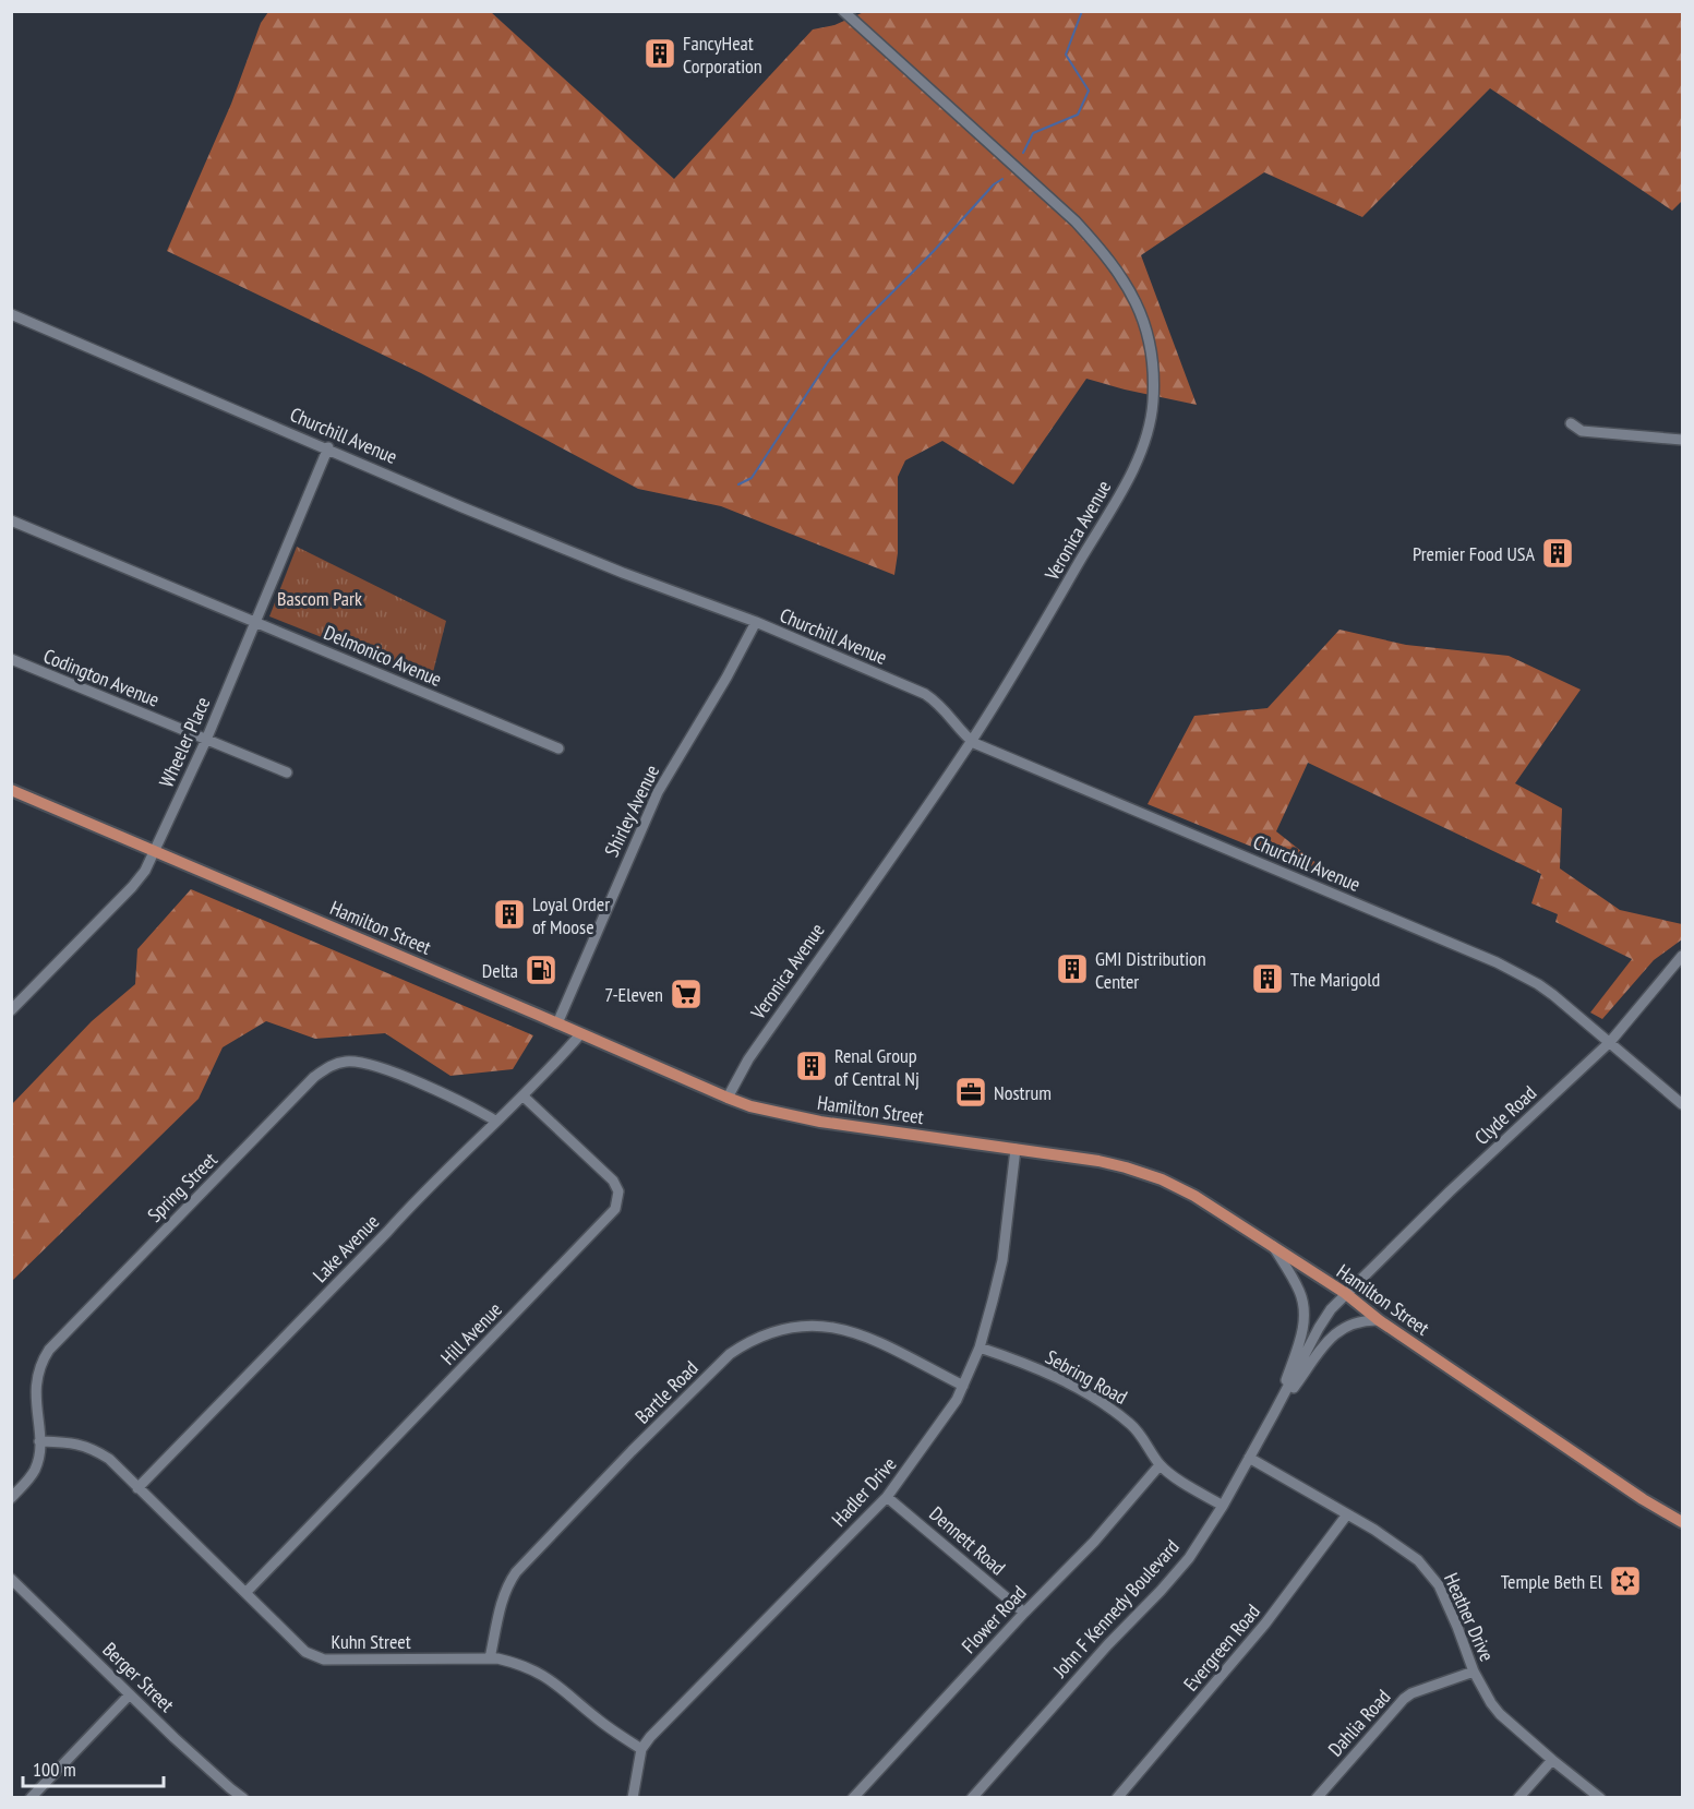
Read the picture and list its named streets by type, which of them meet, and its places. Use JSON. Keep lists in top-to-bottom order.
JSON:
{
  "streets": {
    "main road": ["Hamilton Street"],
    "street": [
      "Churchill Avenue",
      "Veronica Avenue",
      "Delmonico Avenue",
      "Codington Avenue",
      "Wheeler Place",
      "Shirley Avenue",
      "Clyde Road",
      "Spring Street",
      "Lake Avenue",
      "Hill Avenue",
      "Sebring Road",
      "Bartle Road",
      "Hadler Drive",
      "Dennett Road",
      "John F Kennedy Boulevard",
      "Heather Drive",
      "Flower Road",
      "Kuhn Street",
      "Evergreen Road",
      "Berger Street",
      "Dahlia Road"
    ]
  },
  "crossings": [
    ["Churchill Avenue", "Veronica Avenue"],
    ["Churchill Avenue", "Wheeler Place"],
    ["Churchill Avenue", "Shirley Avenue"],
    ["Churchill Avenue", "Clyde Road"],
    ["Veronica Avenue", "Hamilton Street"],
    ["Delmonico Avenue", "Wheeler Place"],
    ["Codington Avenue", "Wheeler Place"],
    ["Wheeler Place", "Hamilton Street"],
    ["Shirley Avenue", "Hamilton Street"],
    ["Hamilton Street", "Clyde Road"],
    ["Hamilton Street", "Lake Avenue"],
    ["Hamilton Street", "Hadler Drive"],
    ["Hamilton Street", "John F Kennedy Boulevard"],
    ["Clyde Road", "John F Kennedy Boulevard"],
    ["Spring Street", "Lake Avenue"],
    ["Spring Street", "Kuhn Street"],
    ["Lake Avenue", "Hill Avenue"],
    ["Lake Avenue", "Kuhn Street"],
    ["Hill Avenue", "Kuhn Street"],
    ["Sebring Road", "Hadler Drive"],
    ["Sebring Road", "John F Kennedy Boulevard"],
    ["Sebring Road", "Flower Road"],
    ["Bartle Road", "Hadler Drive"],
    ["Bartle Road", "Kuhn Street"],
    ["Hadler Drive", "Dennett Road"],
    ["Hadler Drive", "Kuhn Street"],
    ["Dennett Road", "Flower Road"],
    ["John F Kennedy Boulevard", "Heather Drive"],
    ["Heather Drive", "Evergreen Road"],
    ["Heather Drive", "Dahlia Road"]
  ],
  "parks": ["Bascom Park"],
  "places": {
    "building": [
      "FancyHeat Corporation",
      "Premier Food USA",
      "Loyal Order of Moose",
      "GMI Distribution Center",
      "The Marigold",
      "Renal Group of Central Nj"
    ],
    "fuel station": ["Delta"],
    "supermarket": ["7-Eleven"],
    "office": ["Nostrum"],
    "synagogue": ["Temple Beth El"]
  },
  "scale_bar": "100 m"
}
